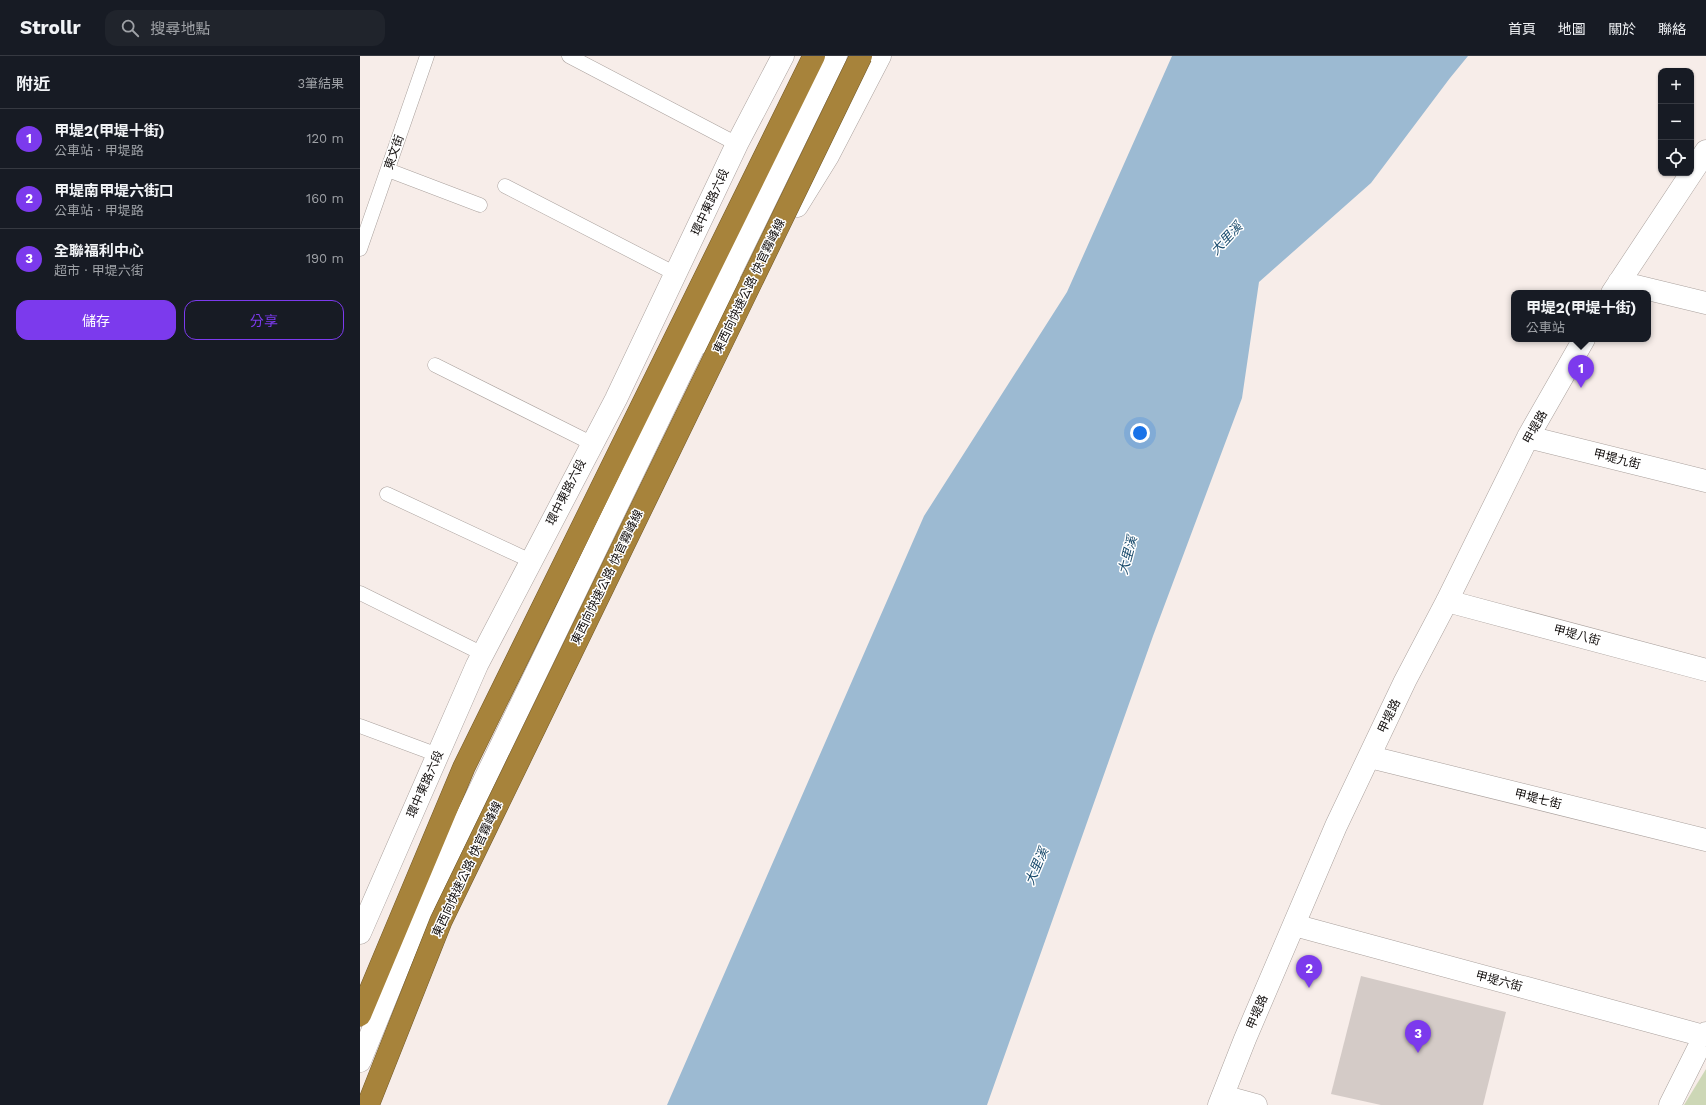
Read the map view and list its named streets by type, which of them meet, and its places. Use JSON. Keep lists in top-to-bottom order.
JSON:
{
  "streets": {
    "highway": ["東西向快速公路 快官霧峰線"],
    "street": [
      "環中東路六段",
      "甲堤路",
      "甲堤九街",
      "甲堤八街",
      "甲堤七街",
      "甲堤六街"
    ],
    "lane": ["東文街"]
  },
  "crossings": [
    ["甲堤路", "甲堤九街"],
    ["甲堤路", "甲堤八街"],
    ["甲堤路", "甲堤七街"],
    ["甲堤路", "甲堤六街"]
  ],
  "water": ["大里溪"],
  "page": {
    "header": "Strollr",
    "search": "搜尋地點",
    "nav": [
      "首頁",
      "地圖",
      "關於",
      "聯絡"
    ],
    "heading": ["附近", "3筆結果"],
    "map_buttons": ["+", "−"],
    "list": [
      {
        "mark": "1",
        "name": "甲堤2(甲堤十街)",
        "note": "公車站 · 甲堤路",
        "value": "120 m"
      },
      {
        "mark": "2",
        "name": "甲堤南甲堤六街口",
        "note": "公車站 · 甲堤路",
        "value": "160 m"
      },
      {
        "mark": "3",
        "name": "全聯福利中心",
        "note": "超市 · 甲堤六街",
        "value": "190 m"
      }
    ],
    "buttons": ["儲存", "分享"],
    "popup": ["甲堤2(甲堤十街)", "公車站"],
    "pins": ["1", "2", "3"]
  }
}
